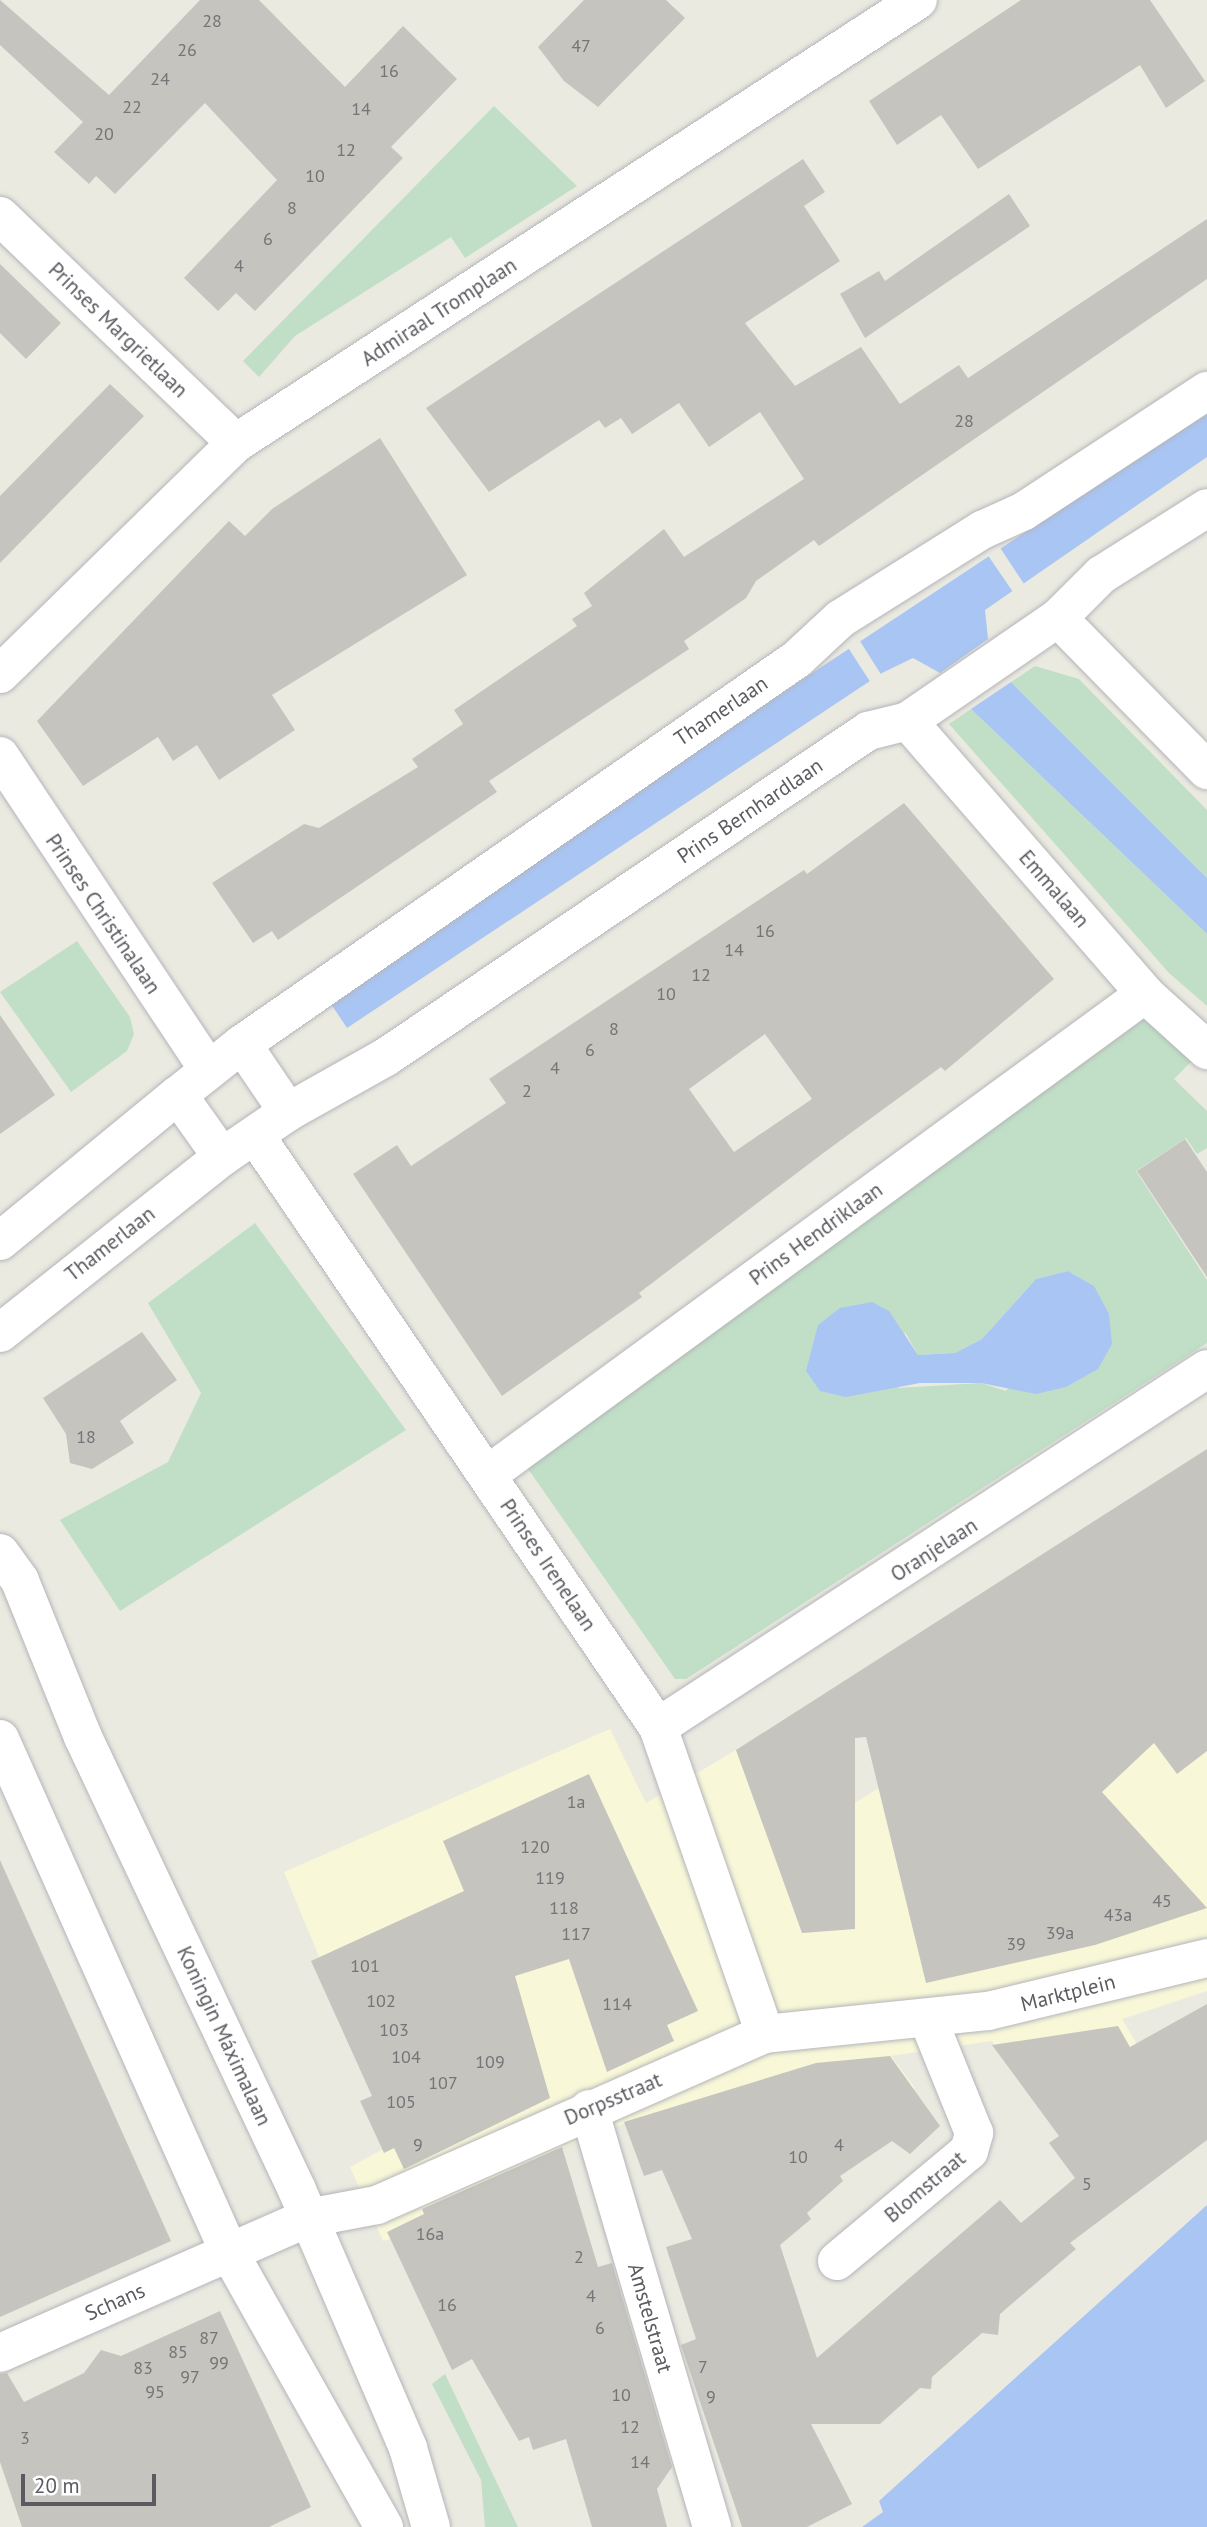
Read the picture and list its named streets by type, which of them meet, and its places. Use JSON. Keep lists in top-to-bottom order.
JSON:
{
  "streets": {
    "street": [
      "Admiraal Tromplaan",
      "Prinses Margrietlaan",
      "Thamerlaan",
      "Prins Bernhardlaan",
      "Emmalaan",
      "Prinses Christinalaan",
      "Prins Hendriklaan",
      "Oranjelaan",
      "Prinses Irenelaan",
      "Marktplein",
      "Koningin Máximalaan",
      "Dorpsstraat",
      "Blomstraat",
      "Schans",
      "Amstelstraat"
    ]
  },
  "crossings": [
    ["Admiraal Tromplaan", "Prinses Margrietlaan"],
    ["Thamerlaan", "Prins Bernhardlaan"],
    ["Thamerlaan", "Prinses Christinalaan"],
    ["Thamerlaan", "Prinses Irenelaan"],
    ["Prins Bernhardlaan", "Emmalaan"],
    ["Prins Bernhardlaan", "Prinses Irenelaan"],
    ["Emmalaan", "Prins Hendriklaan"],
    ["Prins Hendriklaan", "Prinses Irenelaan"],
    ["Oranjelaan", "Prinses Irenelaan"],
    ["Prinses Irenelaan", "Dorpsstraat"],
    ["Marktplein", "Dorpsstraat"],
    ["Marktplein", "Blomstraat"],
    ["Koningin Máximalaan", "Dorpsstraat"],
    ["Koningin Máximalaan", "Schans"],
    ["Dorpsstraat", "Blomstraat"],
    ["Dorpsstraat", "Schans"],
    ["Dorpsstraat", "Amstelstraat"]
  ],
  "house_numbers": [
    "28",
    "47",
    "26",
    "16",
    "24",
    "22",
    "14",
    "20",
    "12",
    "10",
    "8",
    "6",
    "4",
    "28",
    "16",
    "14",
    "12",
    "10",
    "8",
    "6",
    "4",
    "2",
    "18",
    "1a",
    "120",
    "119",
    "45",
    "118",
    "43a",
    "39a",
    "117",
    "39",
    "101",
    "102",
    "114",
    "103",
    "104",
    "109",
    "107",
    "105",
    "9",
    "4",
    "10",
    "5",
    "16a",
    "2",
    "4",
    "16",
    "6",
    "87",
    "85",
    "99",
    "7",
    "83",
    "97",
    "95",
    "10",
    "9",
    "12",
    "3",
    "14"
  ],
  "scale_bar": "20 m"
}
